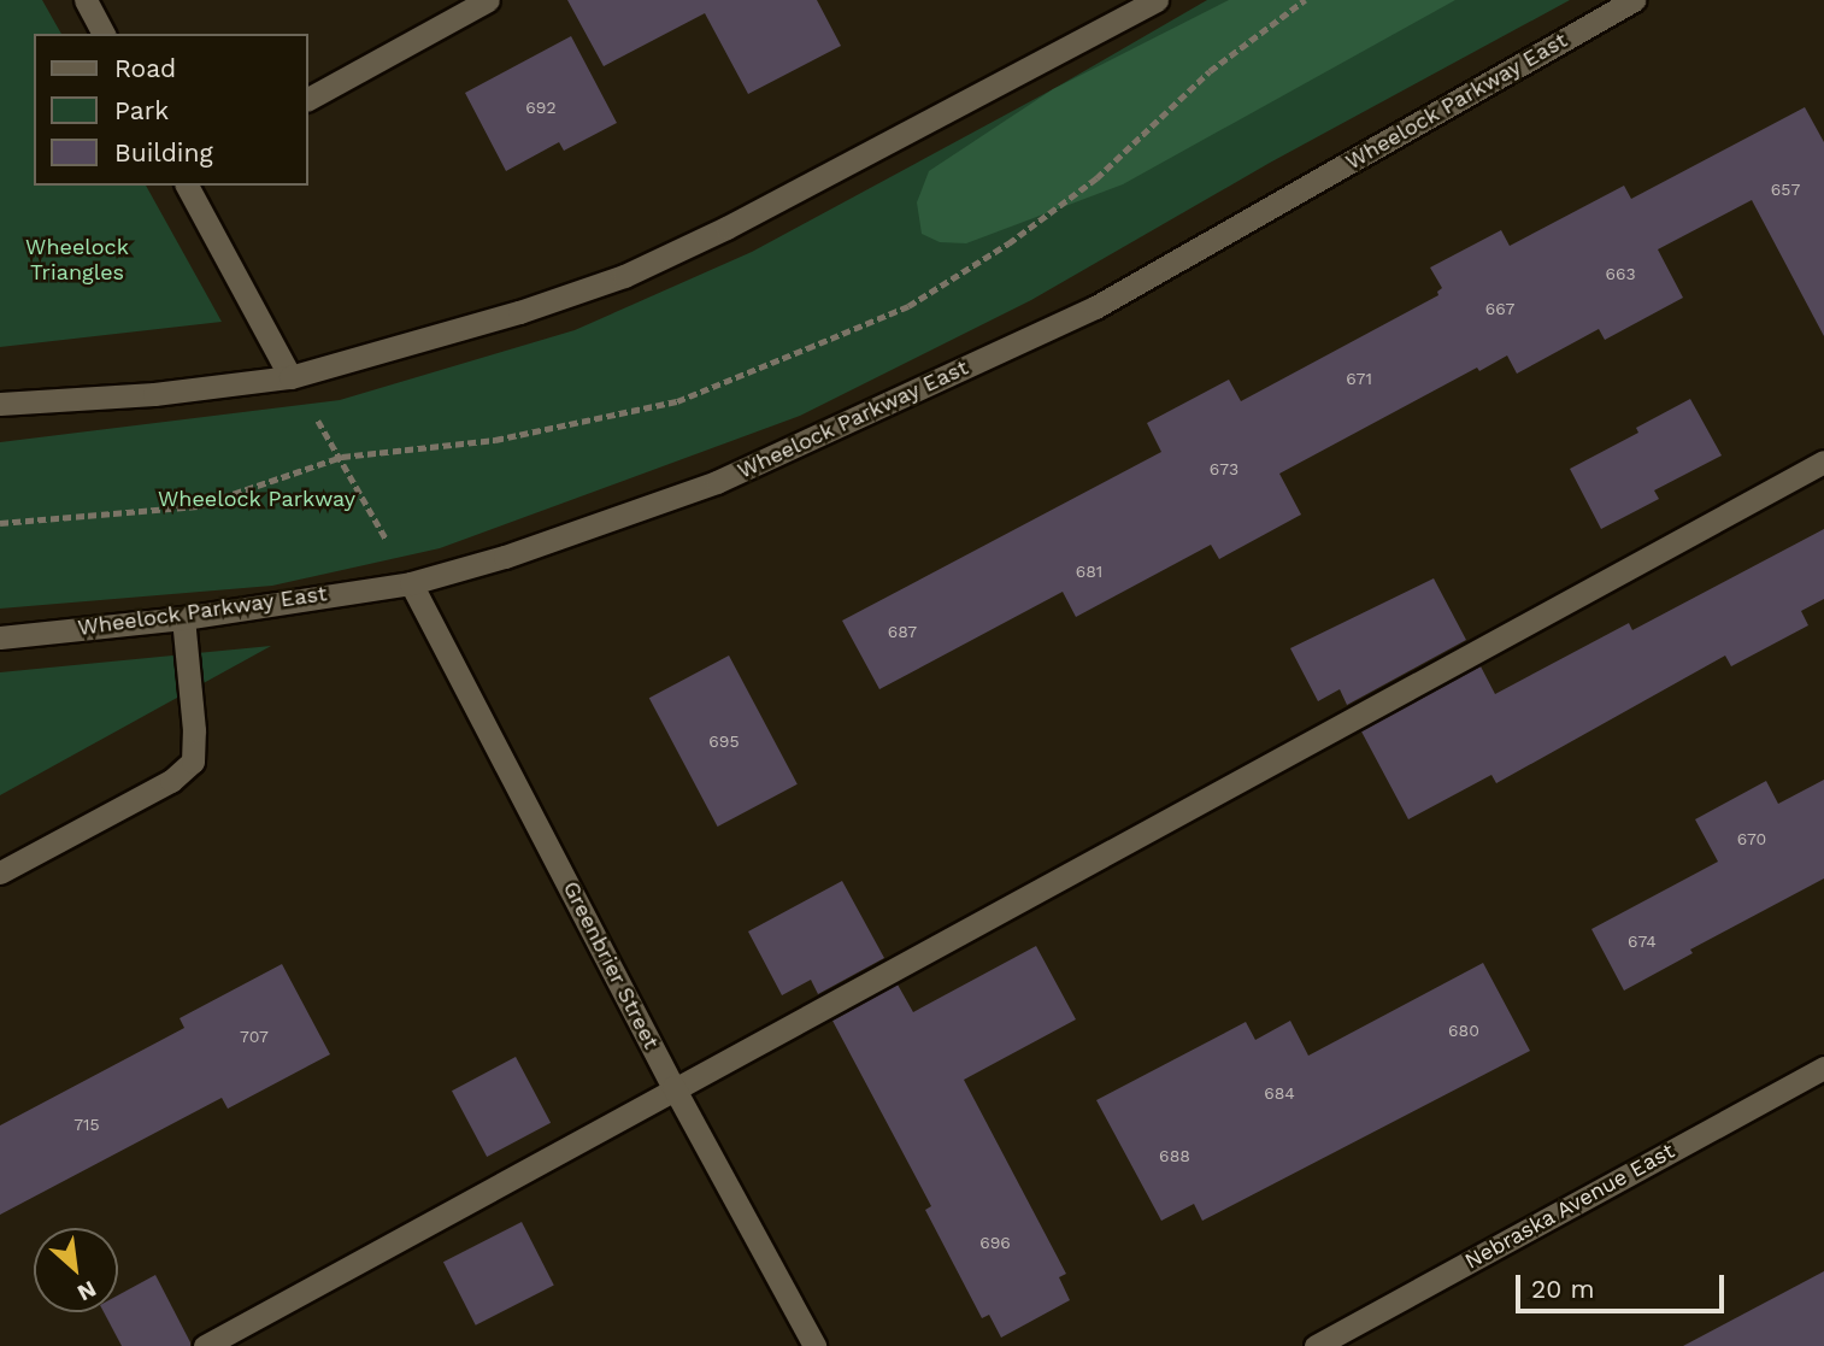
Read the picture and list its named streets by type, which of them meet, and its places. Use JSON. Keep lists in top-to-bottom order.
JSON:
{
  "streets": {
    "street": ["Wheelock Parkway East", "Greenbrier Street", "Nebraska Avenue East"]
  },
  "crossings": [
    ["Wheelock Parkway East", "Greenbrier Street"]
  ],
  "parks": ["Wheelock Triangles", "Wheelock Parkway"],
  "house_numbers": [
    "692",
    "657",
    "663",
    "667",
    "671",
    "673",
    "681",
    "687",
    "695",
    "670",
    "674",
    "680",
    "707",
    "684",
    "715",
    "688",
    "696"
  ],
  "legend": ["Road", "Park", "Building"],
  "scale_bar": "20 m",
  "north": "bottom right"
}
